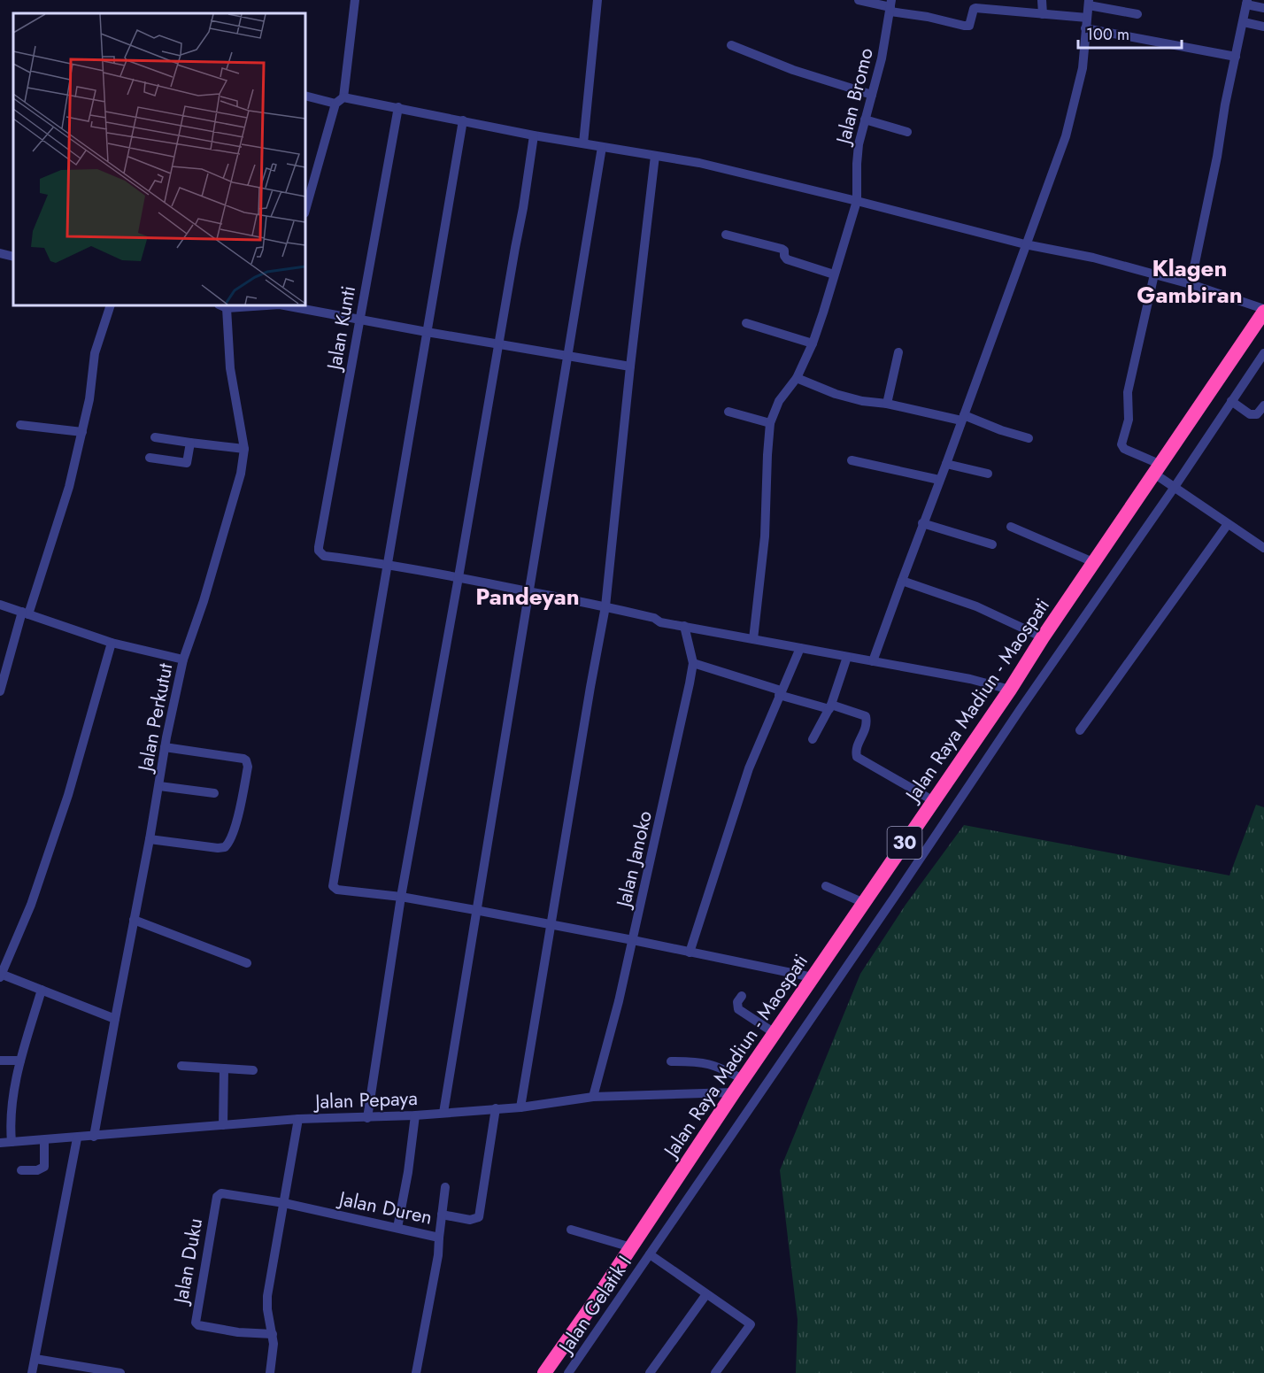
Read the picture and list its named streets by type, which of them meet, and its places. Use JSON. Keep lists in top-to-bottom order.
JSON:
{
  "streets": {
    "highway": ["Jalan Raya Madiun - Maospati", "30"],
    "street": [
      "Jalan Bromo",
      "Jalan Kunti",
      "Jalan Perkutut",
      "Jalan Janoko",
      "Jalan Pepaya",
      "Jalan Duren",
      "Jalan Duku",
      "Jalan Gelatik I"
    ]
  },
  "crossings": [
    ["Jalan Raya Madiun - Maospati", "Jalan Pepaya"],
    ["Jalan Perkutut", "Jalan Pepaya"],
    ["Jalan Janoko", "Jalan Pepaya"],
    ["Jalan Duren", "Jalan Duku"]
  ],
  "districts": ["Klagen Gambiran", "Pandeyan"],
  "scale_bar": "100 m"
}
